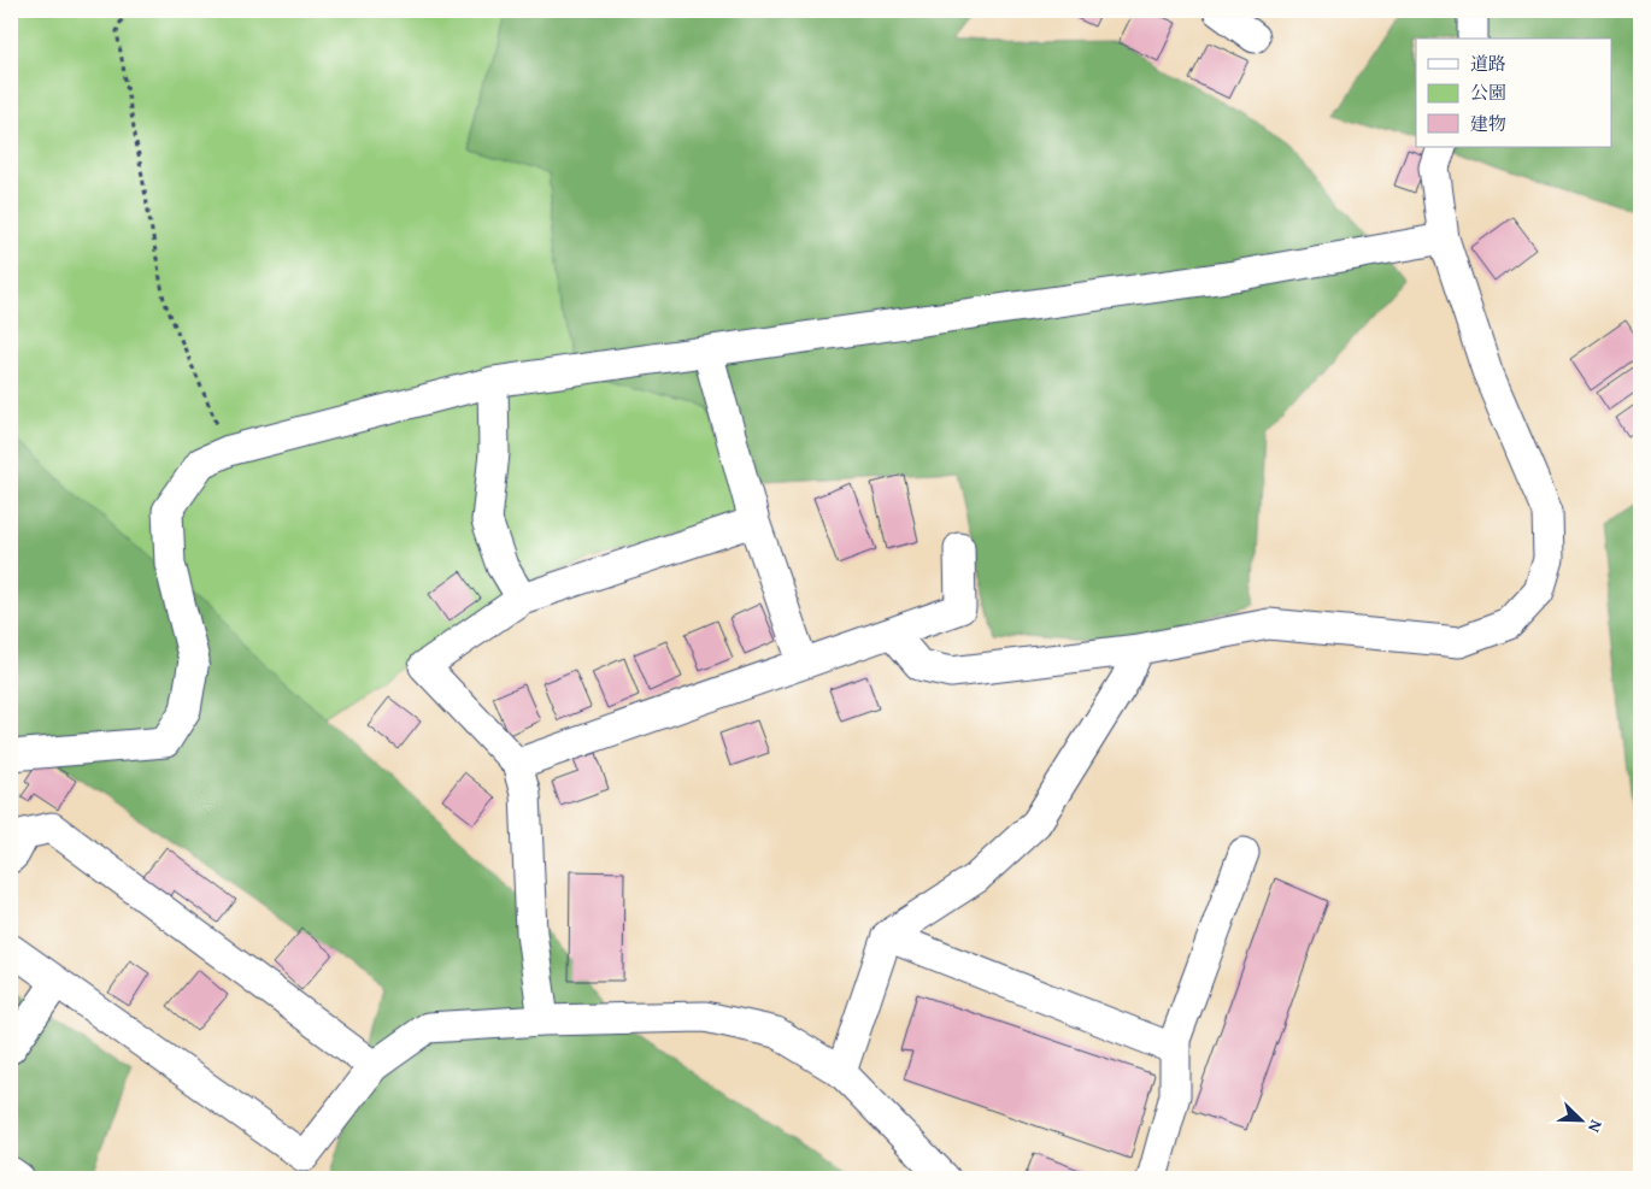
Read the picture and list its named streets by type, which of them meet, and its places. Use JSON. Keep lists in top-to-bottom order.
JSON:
{
  "legend": ["道路", "公園", "建物"],
  "north": "bottom right"
}
